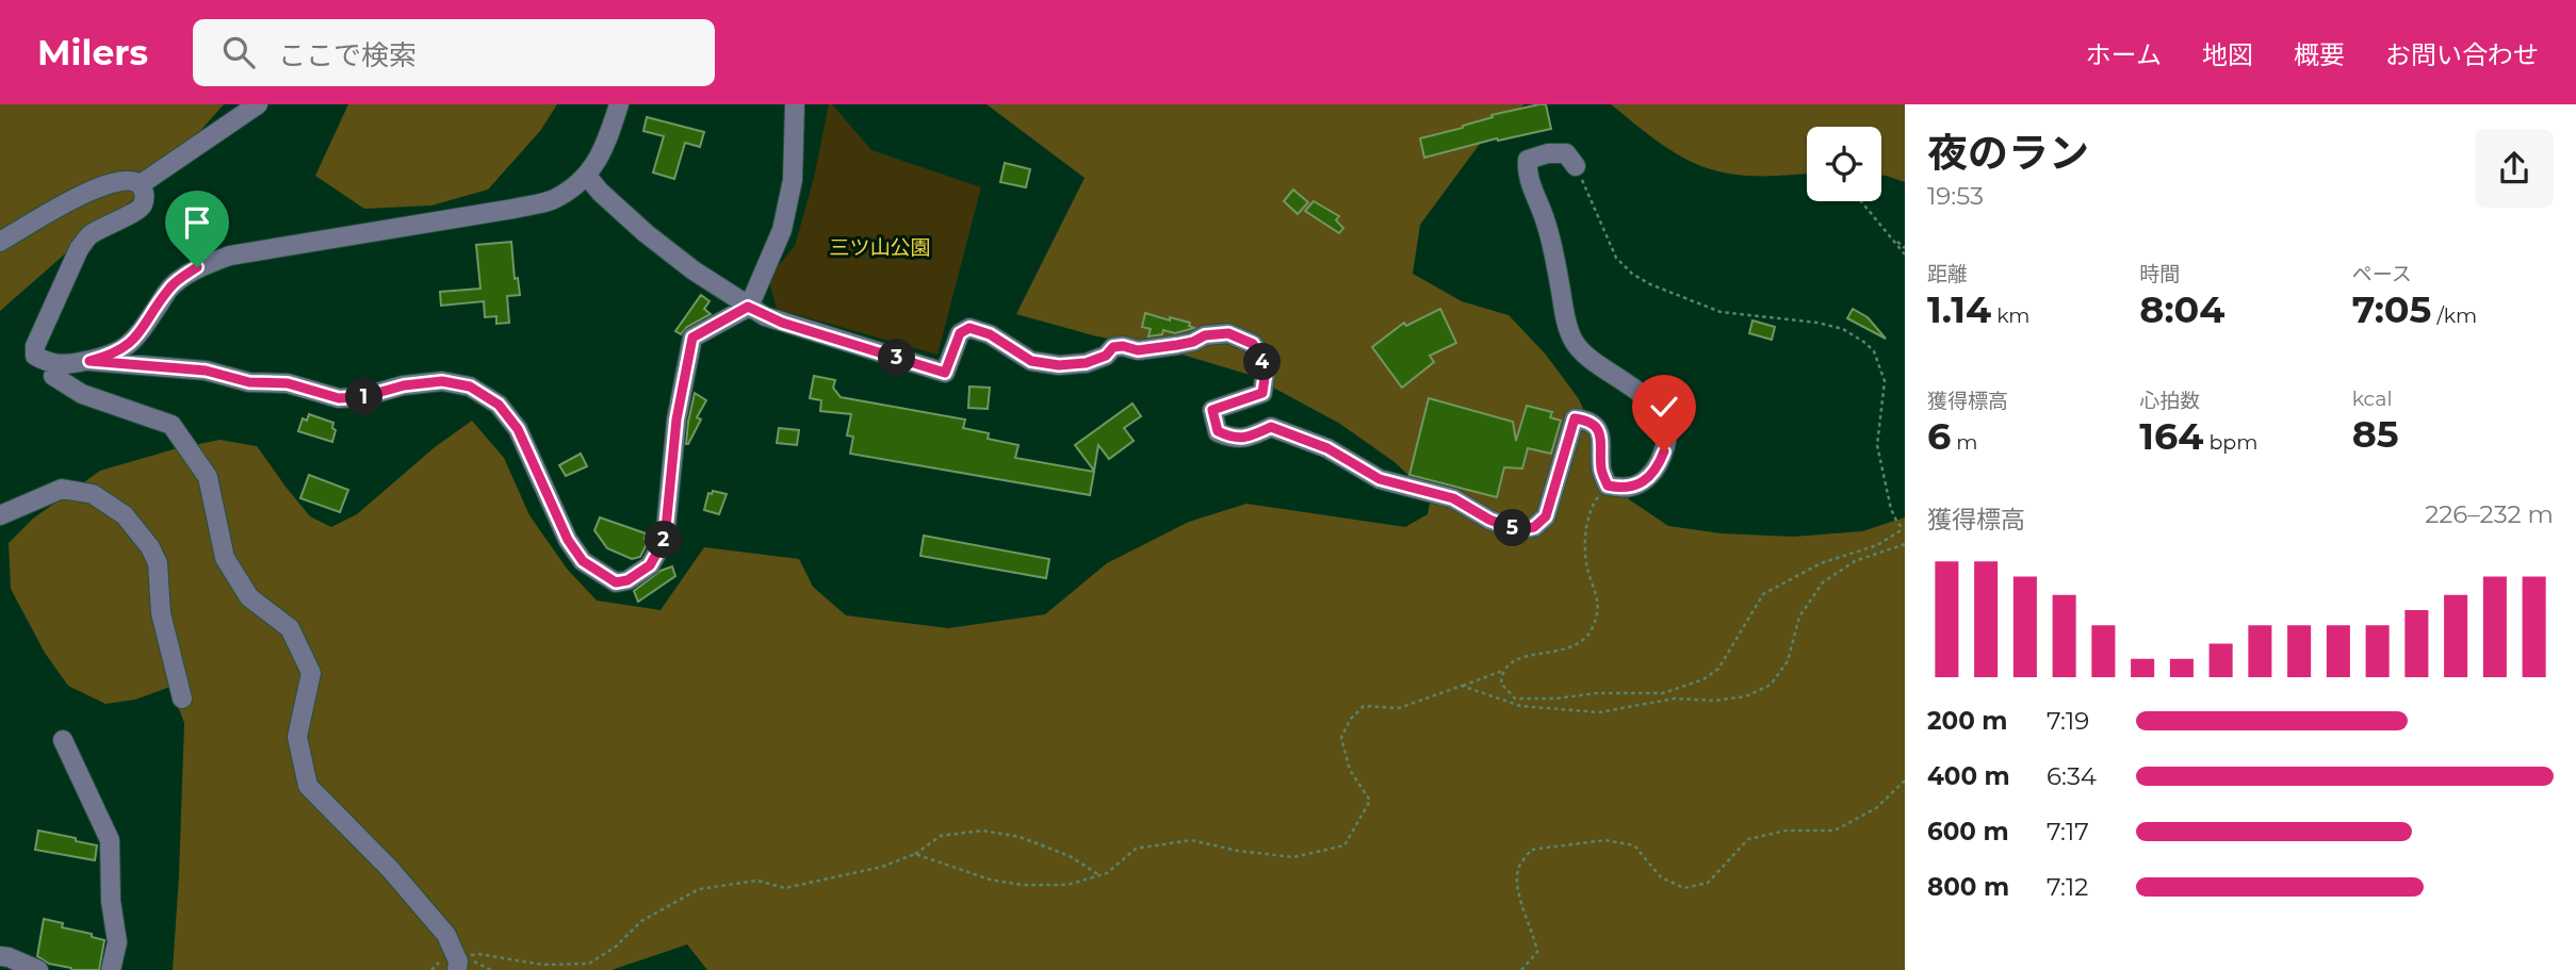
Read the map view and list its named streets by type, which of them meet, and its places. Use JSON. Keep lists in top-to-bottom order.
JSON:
{
  "parks": ["三ツ山公園"],
  "page": {
    "header": "Milers",
    "search": "ここで検索",
    "nav": [
      "ホーム",
      "地図",
      "概要",
      "お問い合わせ"
    ],
    "heading": ["夜のラン", "19:53"],
    "stats": [
      ["距離", "1.14 km"],
      ["時間", "8:04"],
      ["ペース", "7:05 /km"],
      ["獲得標高", "6 m"],
      ["心拍数", "164 bpm"],
      ["kcal", "85"]
    ],
    "pins": [
      "3",
      "4",
      "1",
      "5",
      "2"
    ],
    "chart": ["獲得標高", "226–232 m"],
    "list": [
      {
        "name": "200 m",
        "note": "7:19"
      },
      {
        "name": "400 m",
        "note": "6:34"
      },
      {
        "name": "600 m",
        "note": "7:17"
      },
      {
        "name": "800 m",
        "note": "7:12"
      }
    ]
  }
}
